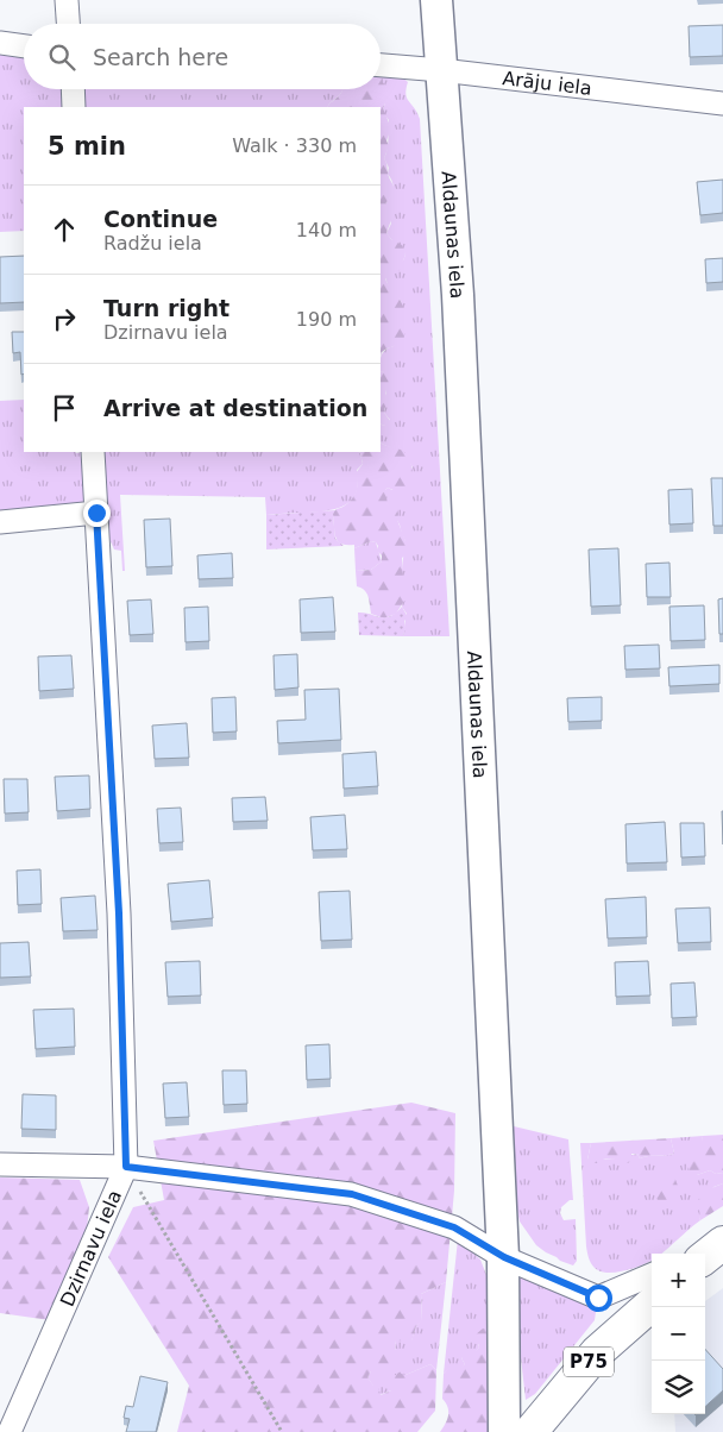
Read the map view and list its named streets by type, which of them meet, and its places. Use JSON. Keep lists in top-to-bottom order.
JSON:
{
  "streets": {
    "main road": ["P75"],
    "street": ["Arāju iela", "Aldaunas iela", "Dzirnavu iela"]
  },
  "crossings": [
    ["Arāju iela", "Aldaunas iela"]
  ],
  "page": {
    "search": "Search here",
    "heading": ["5 min", "Walk · 330 m"],
    "list": [
      ["Continue", "Radžu iela", "140 m"],
      ["Turn right", "Dzirnavu iela", "190 m"],
      "Arrive at destination"
    ],
    "map_buttons": ["+", "−"]
  }
}
